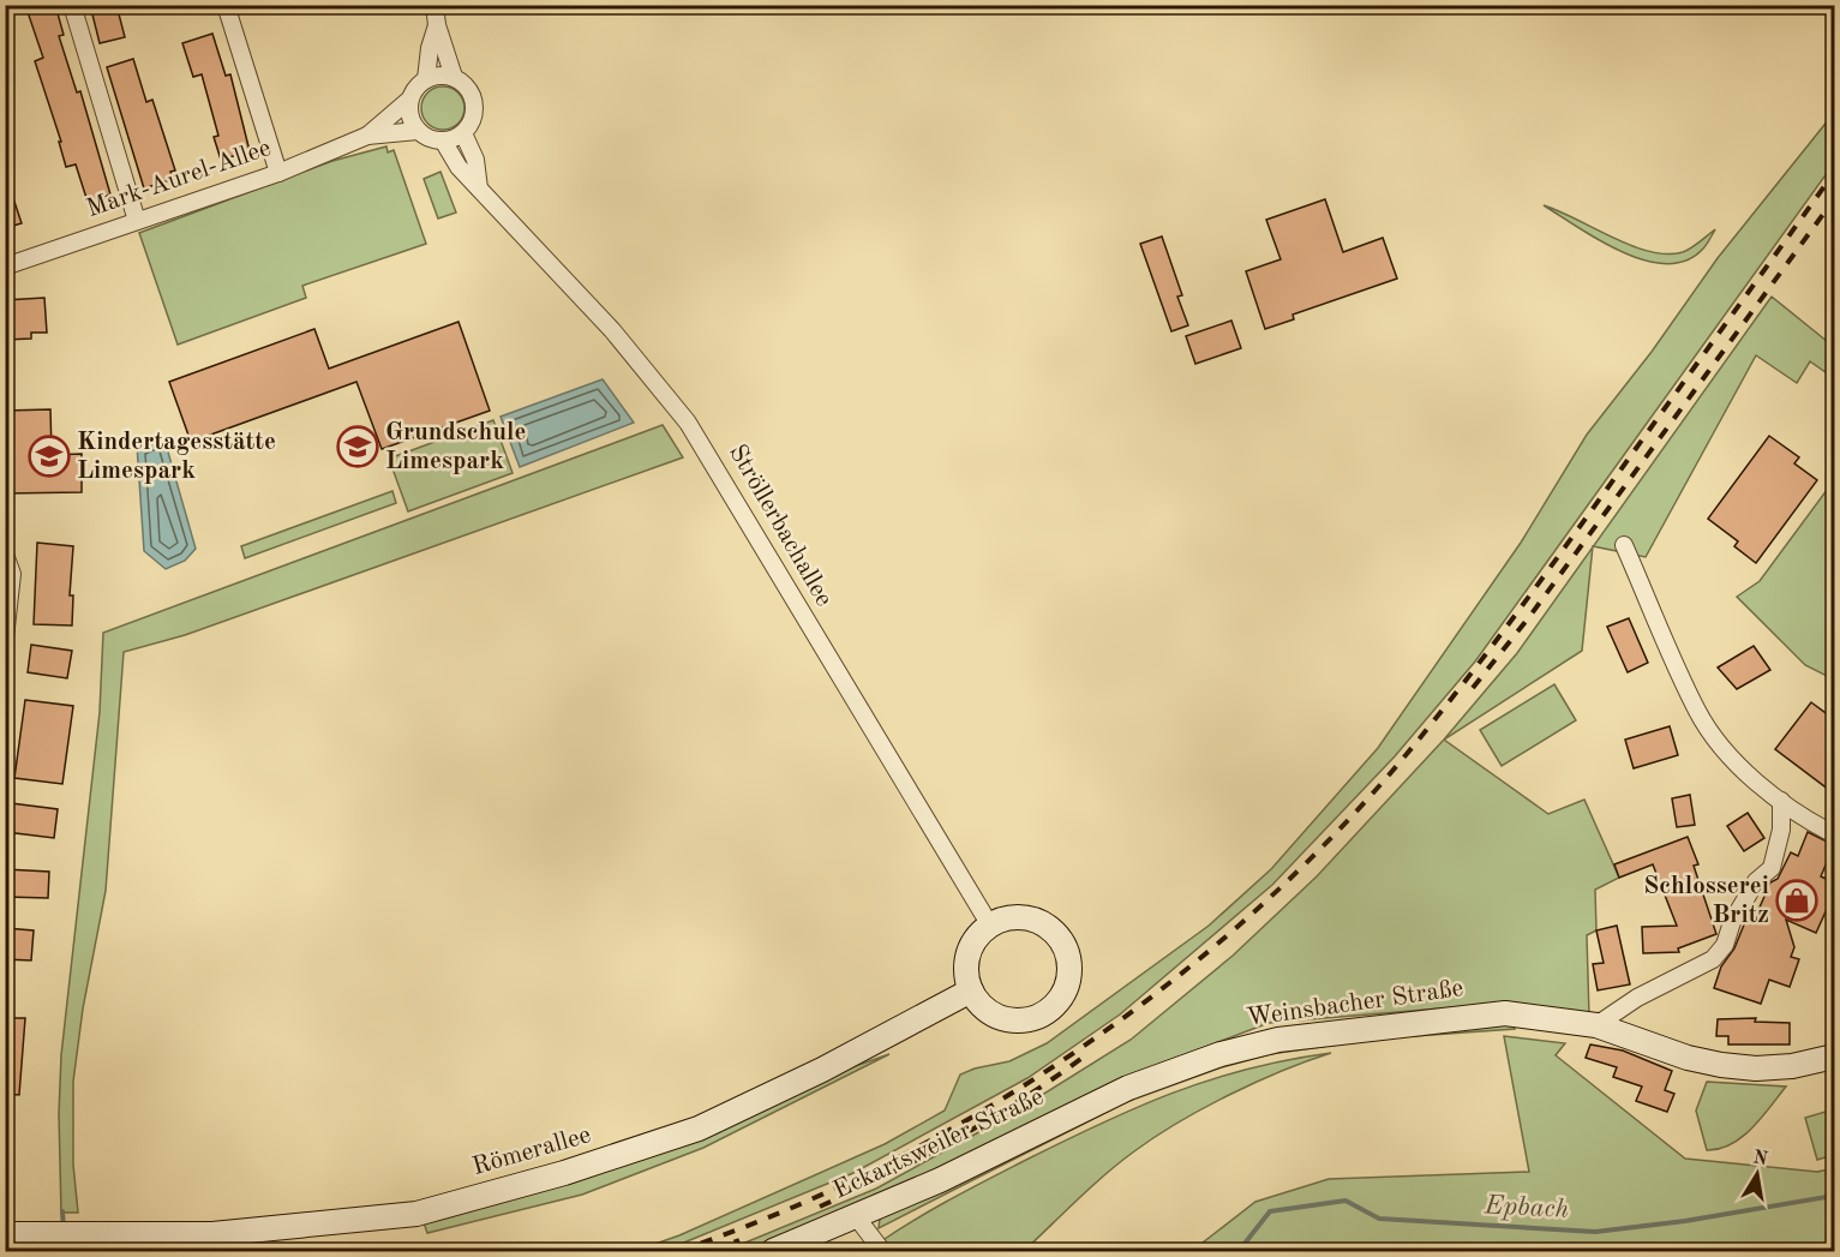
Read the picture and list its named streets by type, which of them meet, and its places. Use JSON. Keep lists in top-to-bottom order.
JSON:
{
  "streets": {
    "street": [
      "Mark-Aurel-Allee",
      "Ströllerbachallee",
      "Weinsbacher Straße",
      "Eckartsweiler Straße",
      "Römerallee"
    ]
  },
  "crossings": [
    ["Mark-Aurel-Allee", "Ströllerbachallee"],
    ["Ströllerbachallee", "Römerallee"],
    ["Weinsbacher Straße", "Eckartsweiler Straße"]
  ],
  "water": ["Epbach"],
  "places": {
    "school or university": ["Grundschule Limespark", "Kindertagesstätte Limespark"],
    "shop": ["Schlosserei Britz"]
  },
  "north": "top"
}
